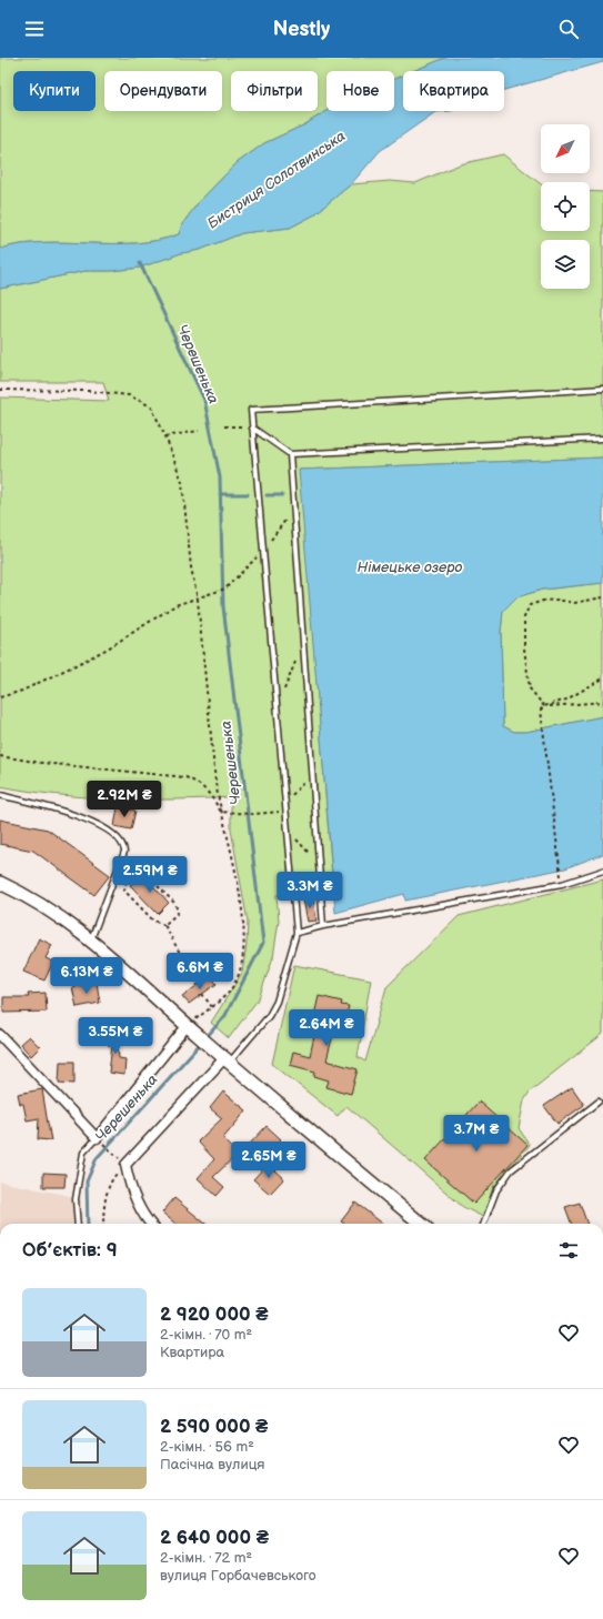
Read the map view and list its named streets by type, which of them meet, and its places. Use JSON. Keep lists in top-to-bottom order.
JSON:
{
  "water": ["Бистриця Солотвинська", "Черешенька", "Німецьке озеро"],
  "north": "bottom left",
  "page": {
    "header": "Nestly",
    "chip": [
      "Купити",
      "Орендувати",
      "Фільтри",
      "Нове",
      "Квартира"
    ],
    "price": [
      "2.92M ₴",
      "2.59M ₴",
      "3.3M ₴",
      "6.6M ₴",
      "6.13M ₴",
      "2.64M ₴",
      "3.55M ₴",
      "3.7M ₴",
      "2.65M ₴"
    ],
    "heading": "Об’єктів: 9",
    "list": [
      {
        "name": "2 920 000 ₴",
        "note": "2-кімн. · 70 m² · Квартира"
      },
      {
        "name": "2 590 000 ₴",
        "note": "2-кімн. · 56 m² · Пасічна вулиця"
      },
      {
        "name": "2 640 000 ₴",
        "note": "2-кімн. · 72 m² · вулиця Горбачевського"
      }
    ]
  }
}
